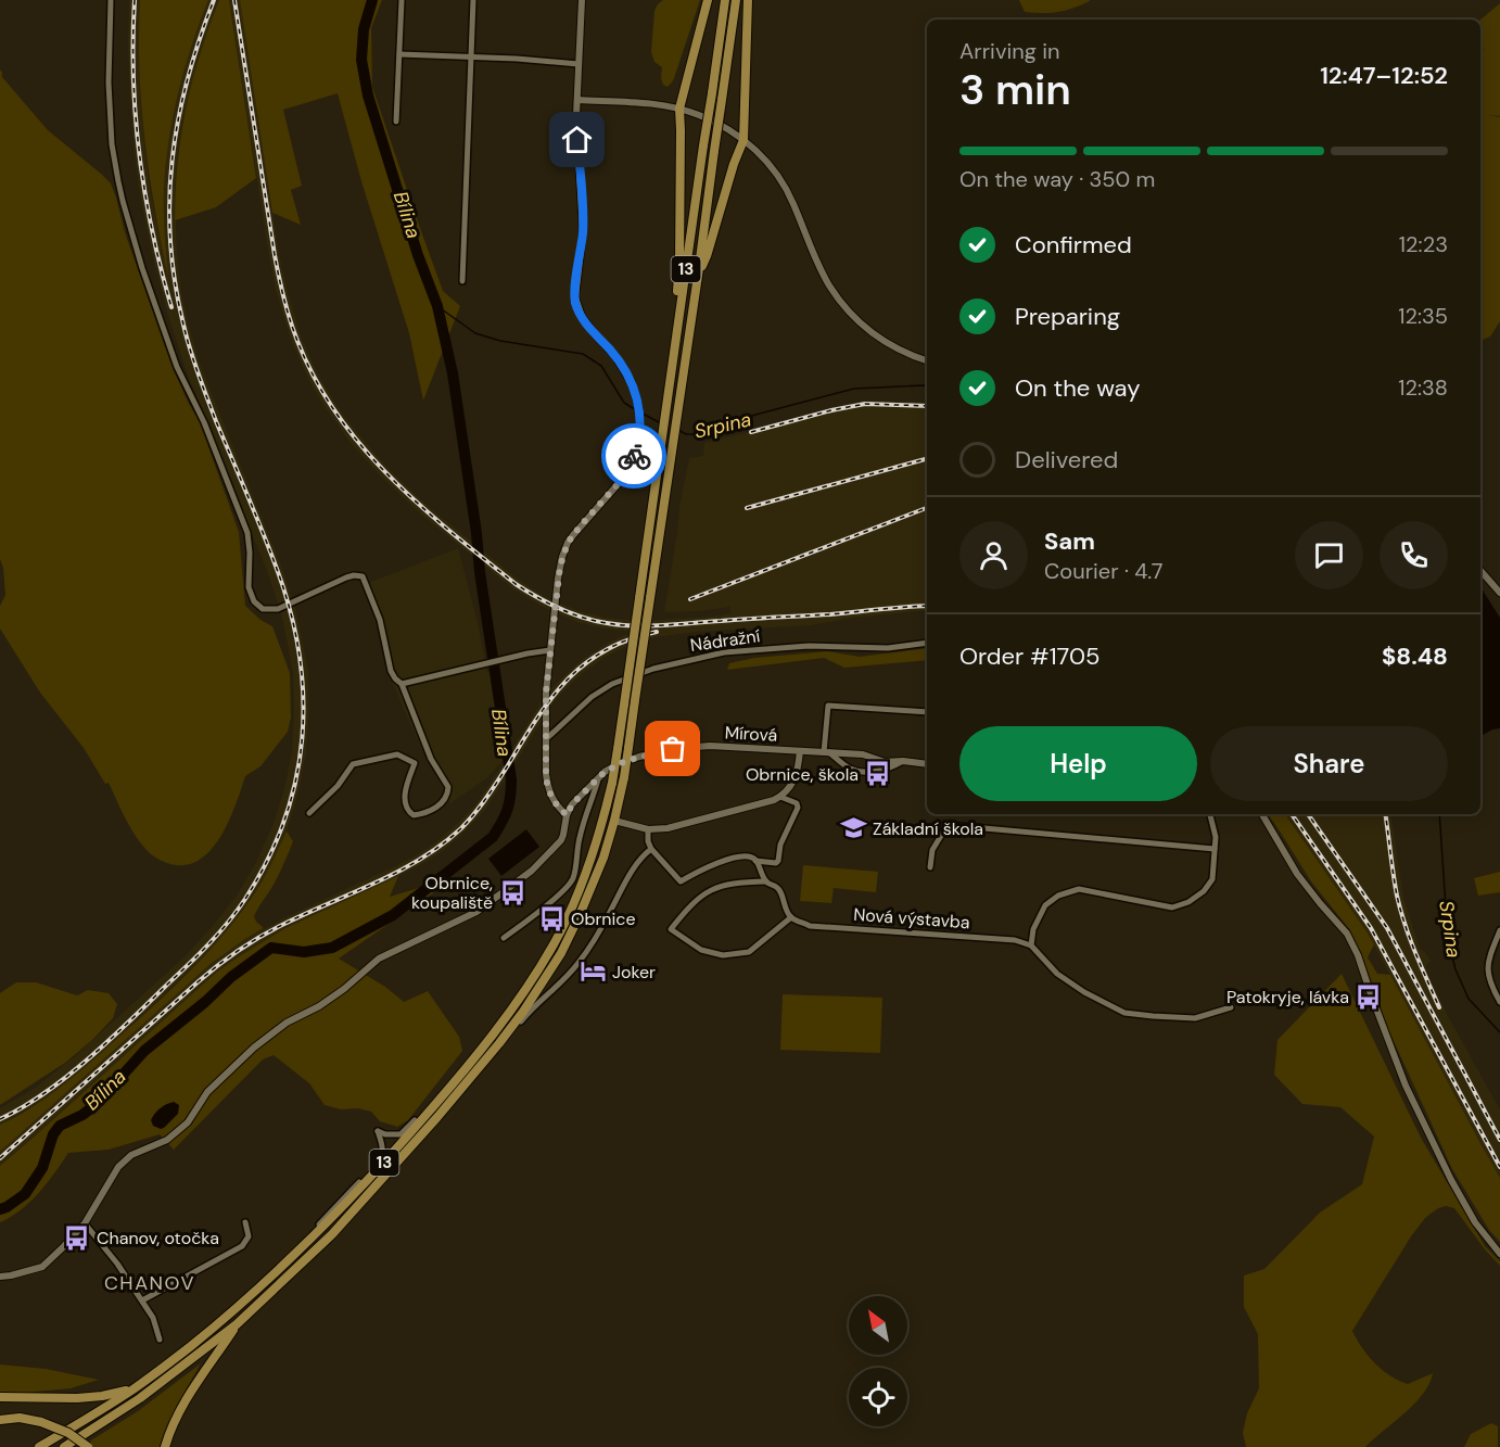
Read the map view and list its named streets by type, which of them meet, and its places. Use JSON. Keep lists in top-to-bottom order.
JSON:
{
  "streets": {
    "highway": ["13"],
    "street": ["Nádražní", "Mírová", "Nová výstavba"]
  },
  "districts": ["CHANOV"],
  "water": ["Bílina", "Srpina"],
  "places": {
    "bus stop": [
      "Obrnice, škola",
      "Obrnice, koupaliště",
      "Obrnice",
      "Patokryje, lávka",
      "Chanov, otočka"
    ],
    "school or university": ["Základní škola"],
    "hotel": ["Joker"]
  },
  "north": "top left",
  "page": {
    "heading": ["3 min", "Arriving in", "12:47–12:52"],
    "panel": [
      "Sam",
      "Courier · 4.7",
      "Order #1705",
      "$8.48"
    ],
    "bar": "On the way · 350 m",
    "list": [
      ["Confirmed", "12:23"],
      ["Preparing", "12:35"],
      ["On the way", "12:38"],
      "Delivered"
    ],
    "buttons": ["Help", "Share"]
  }
}
